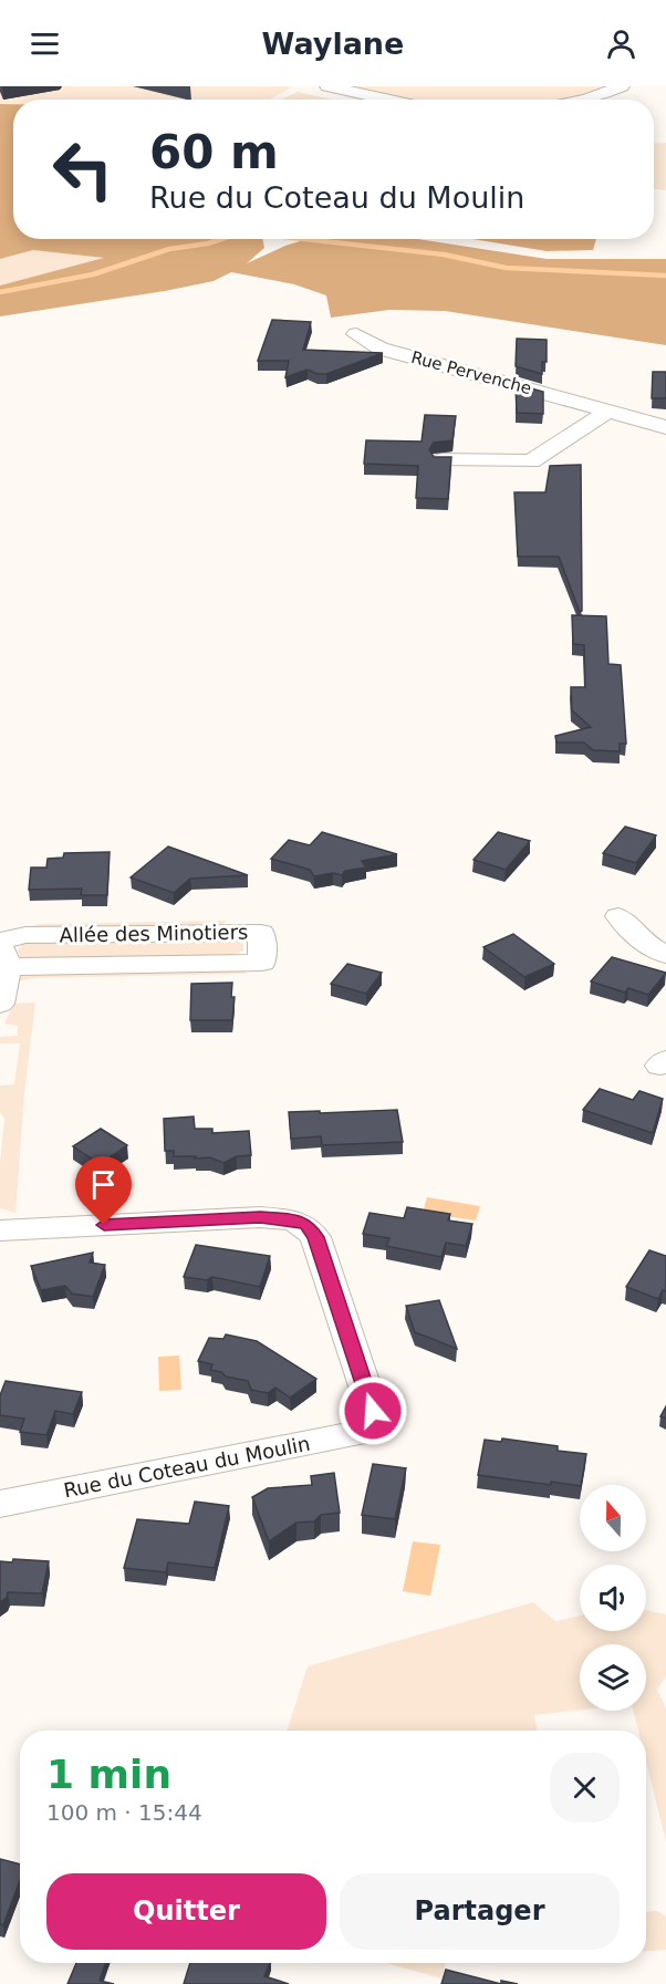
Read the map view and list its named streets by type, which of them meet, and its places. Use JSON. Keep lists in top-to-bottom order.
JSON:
{
  "streets": {
    "street": ["Rue Pervenche", "Allée des Minotiers", "Rue du Coteau du Moulin"]
  },
  "north": "top",
  "page": {
    "header": "Waylane",
    "turn": ["60 m", "Rue du Coteau du Moulin"],
    "heading": ["1 min", "100 m · 15:44"],
    "buttons": ["Quitter", "Partager"]
  }
}
